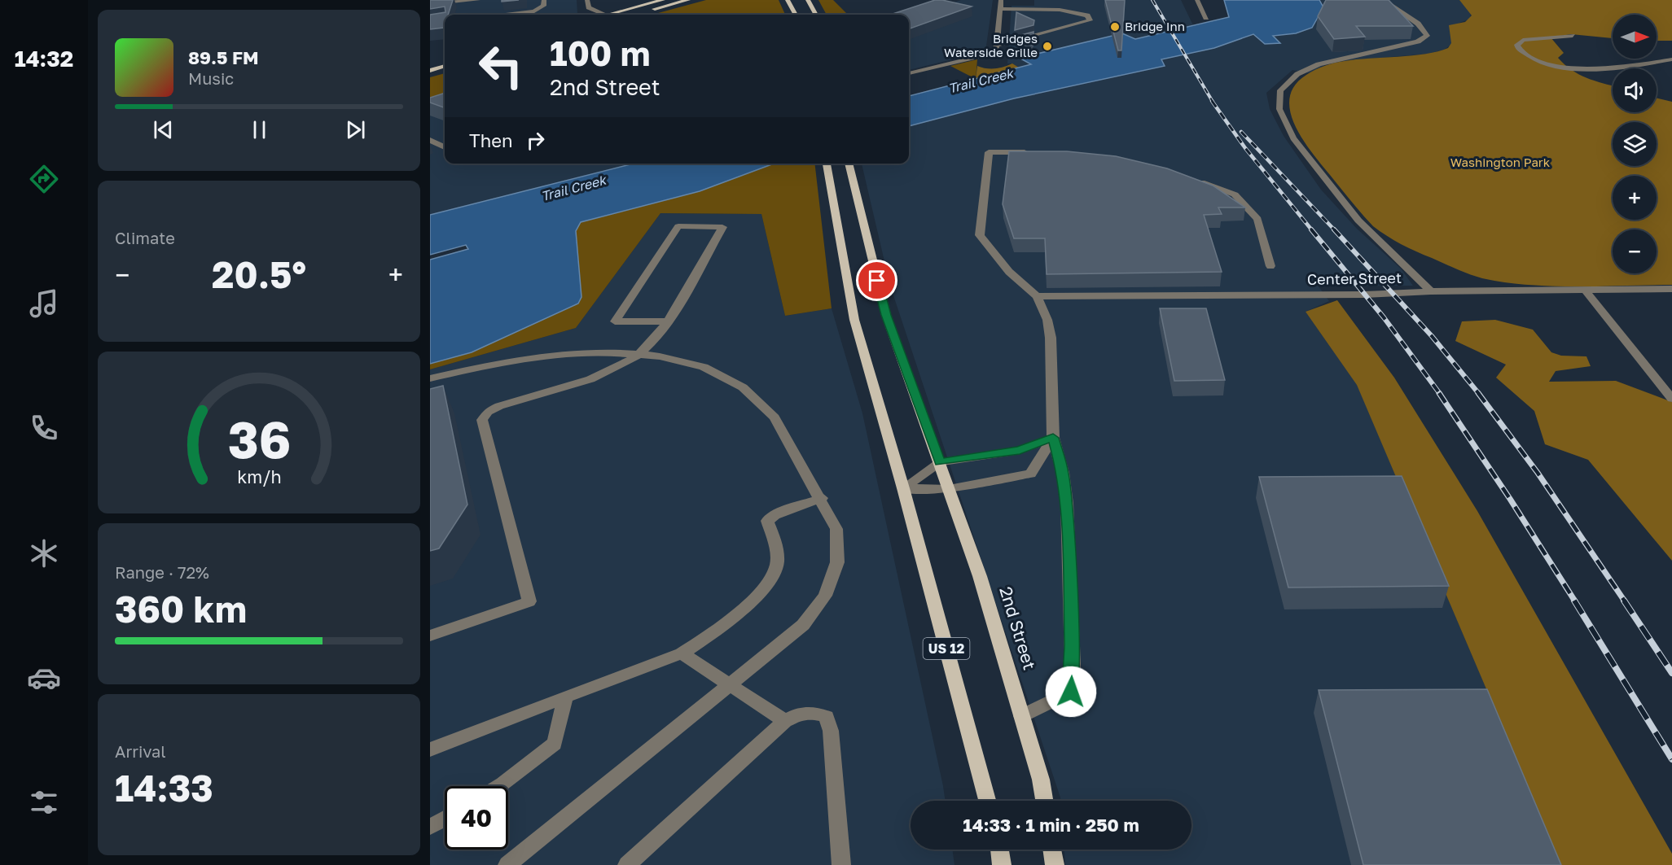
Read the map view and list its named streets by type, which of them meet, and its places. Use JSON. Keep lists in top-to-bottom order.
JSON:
{
  "streets": {
    "main road": ["2nd Street", "US 12"],
    "street": ["Center Street"]
  },
  "water": ["Trail Creek"],
  "parks": ["Washington Park"],
  "places": ["Bridge Inn", "Bridges Waterside Grille"],
  "north": "right",
  "page": {
    "tabs": "14:32",
    "map_buttons": ["+", "−"],
    "turn": ["100 m", "2nd Street"],
    "song": ["89.5 FM", "Music"],
    "then": "Then",
    "tile": [
      "Climate",
      ["Range · 72%", "360 km"],
      ["Arrival", "14:33"]
    ],
    "heat": ["−", "20.5°", "+"],
    "limit": "40",
    "trip": "14:33 · 1 min · 250 m",
    "gauge": ["36", "km/h"]
  }
}
